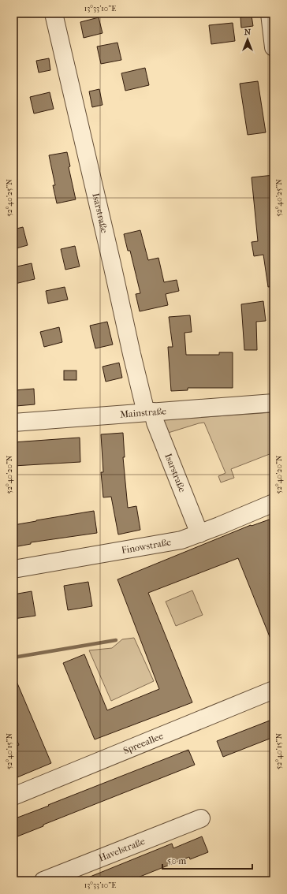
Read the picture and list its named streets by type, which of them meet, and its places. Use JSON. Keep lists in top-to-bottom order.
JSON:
{
  "streets": {
    "street": [
      "Isarstraße",
      "Mainstraße",
      "Finowstraße",
      "Spreeallee",
      "Havelstraße"
    ]
  },
  "crossings": [
    ["Isarstraße", "Mainstraße"],
    ["Isarstraße", "Finowstraße"]
  ],
  "scale_bar": "50 m",
  "north": "top",
  "coordinates": [
    "13°33'10\"E",
    "52°40'25\"N",
    "52°40'20\"N",
    "52°40'15\"N"
  ]
}
